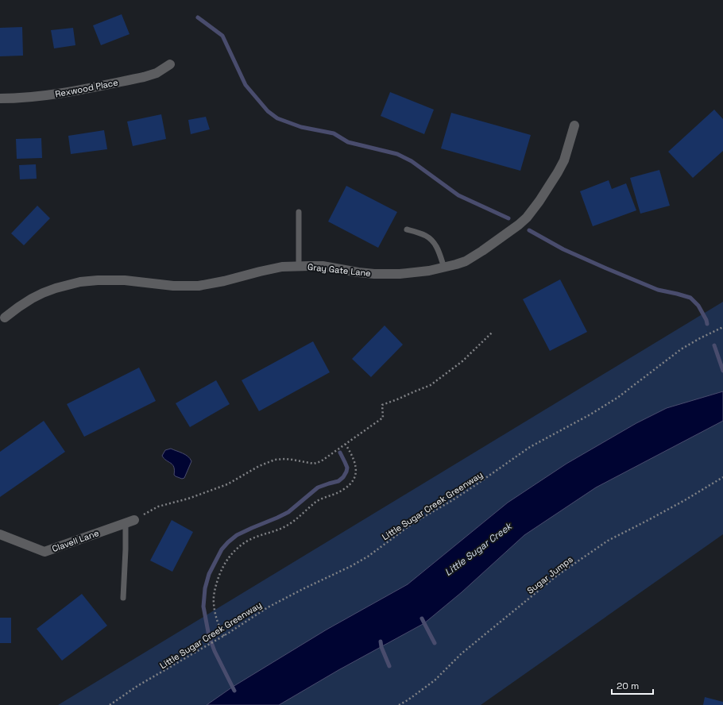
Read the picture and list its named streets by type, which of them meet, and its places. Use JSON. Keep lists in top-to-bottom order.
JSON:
{
  "streets": {
    "street": ["Rexwood Place", "Gray Gate Lane", "Clavell Lane"],
    "path": ["Little Sugar Creek Greenway", "Sugar Jumps"]
  },
  "water": ["Little Sugar Creek"],
  "scale_bar": "20 m"
}
